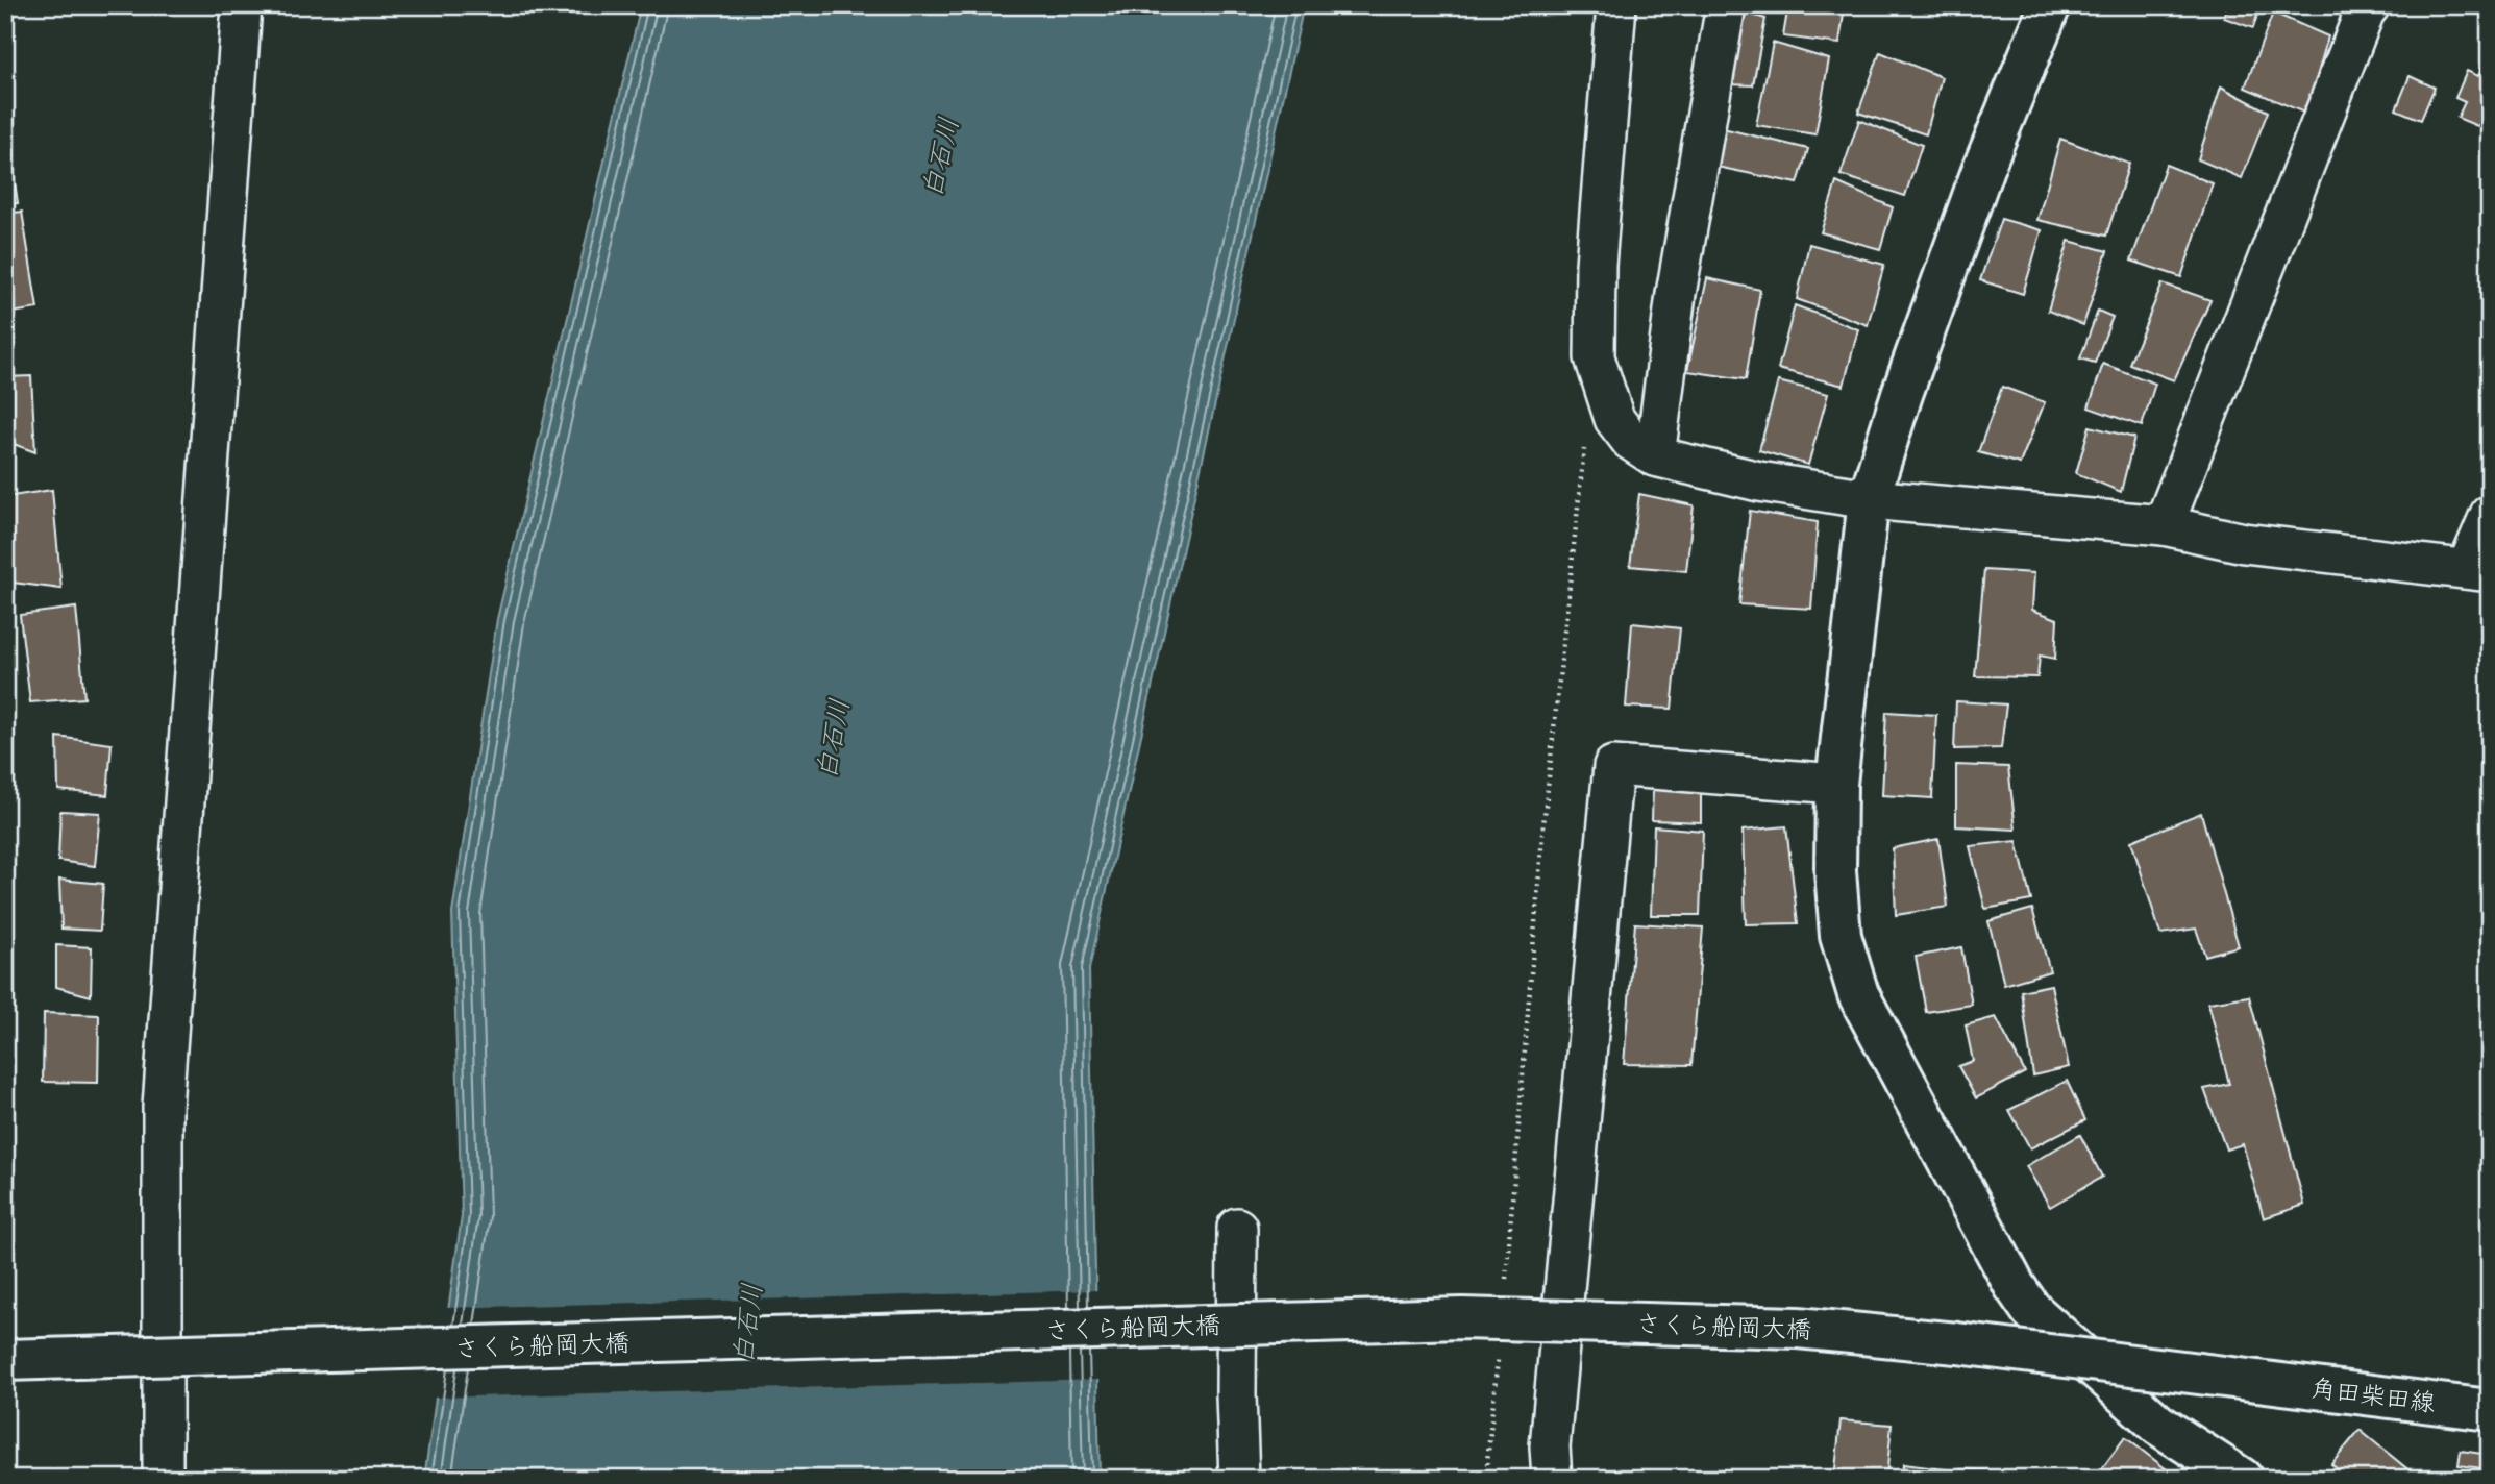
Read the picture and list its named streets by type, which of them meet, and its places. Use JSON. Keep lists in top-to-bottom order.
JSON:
{
  "streets": {
    "main road": ["さくら船岡大橋", "角田柴田線"]
  },
  "crossings": [
    ["さくら船岡大橋", "角田柴田線"]
  ],
  "water": ["白石川"]
}
